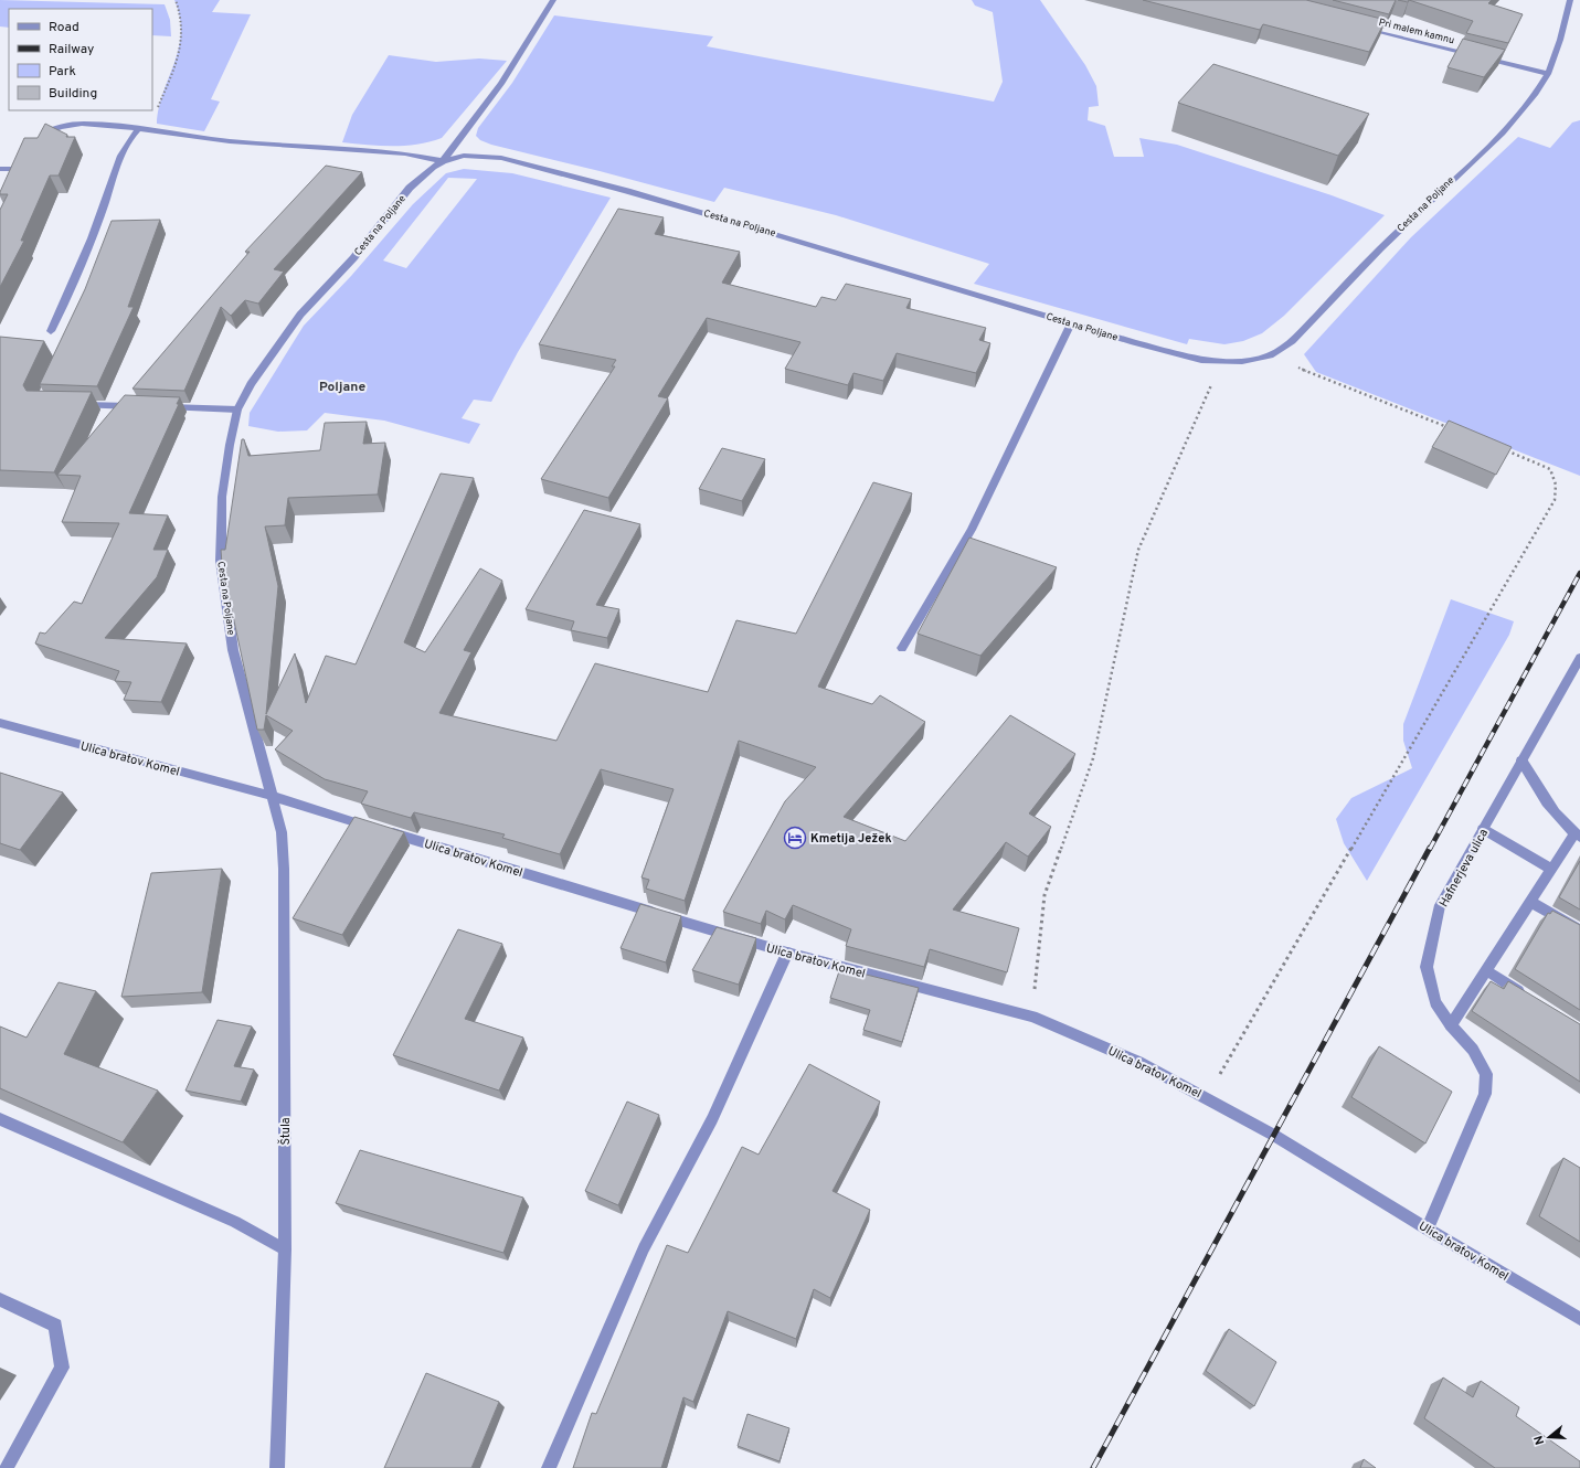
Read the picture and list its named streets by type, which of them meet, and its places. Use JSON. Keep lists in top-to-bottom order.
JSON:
{
  "streets": {
    "street": [
      "Pri malem kamnu",
      "Cesta na Poljane",
      "Ulica bratov Komel",
      "Hafnerjeva ulica",
      "Štula"
    ]
  },
  "crossings": [
    ["Pri malem kamnu", "Cesta na Poljane"],
    ["Cesta na Poljane", "Ulica bratov Komel"],
    ["Cesta na Poljane", "Štula"],
    ["Ulica bratov Komel", "Hafnerjeva ulica"],
    ["Ulica bratov Komel", "Štula"]
  ],
  "districts": ["Poljane"],
  "places": {
    "hotel": ["Kmetija Ježek"]
  },
  "legend": [
    "Road",
    "Railway",
    "Park",
    "Building"
  ],
  "north": "left"
}
